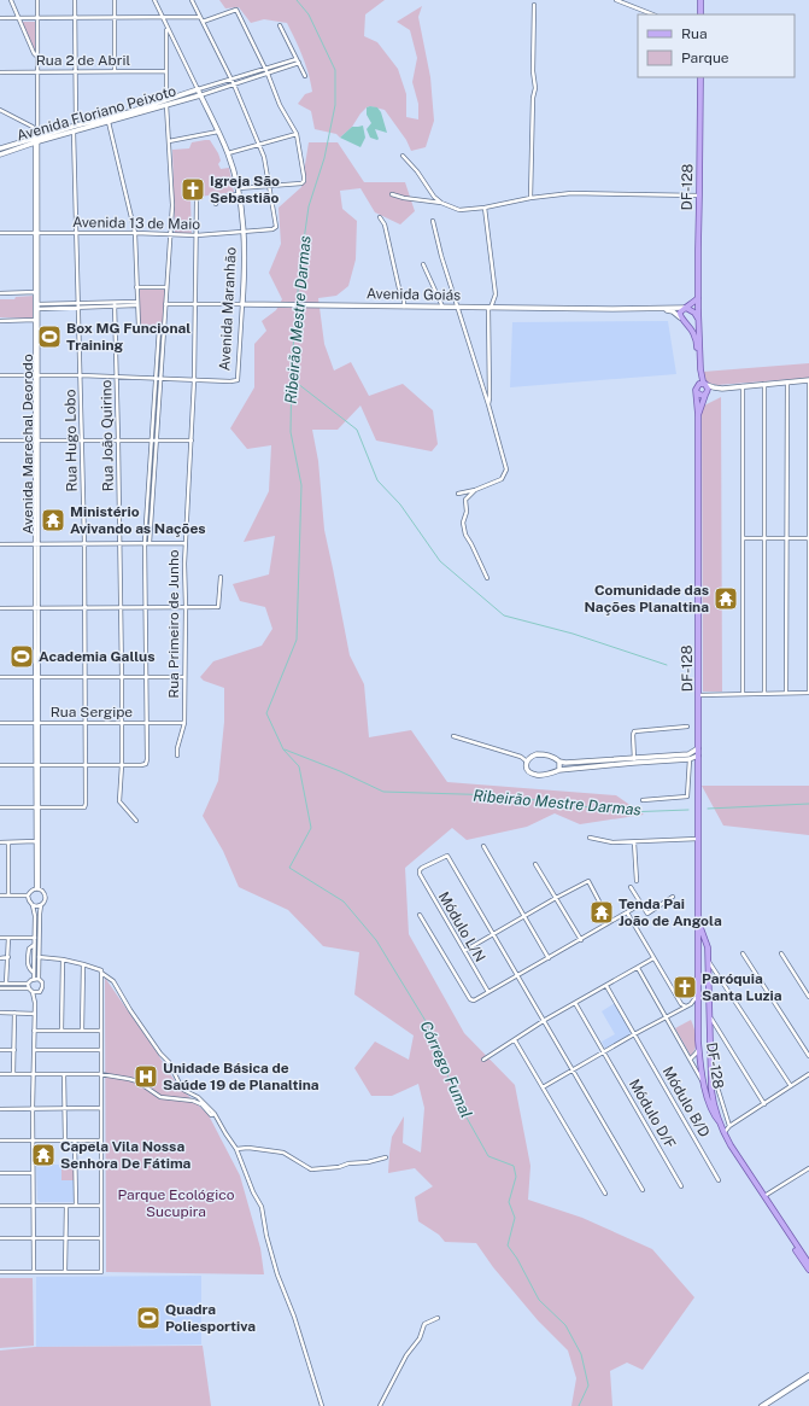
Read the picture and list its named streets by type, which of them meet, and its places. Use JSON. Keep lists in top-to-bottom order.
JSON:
{
  "streets": {
    "main road": ["DF-128"],
    "street": [
      "Rua 2 de Abril",
      "Avenida Floriano Peixoto",
      "Avenida 13 de Maio",
      "Avenida Goiás",
      "Avenida Maranhão",
      "Rua João Quirino",
      "Rua Hugo Lobo",
      "Avenida Marechal Deorodo",
      "Rua Primeiro de Junho",
      "Rua Sergipe",
      "Módulo L/N",
      "Módulo B/D",
      "Módulo D/F"
    ]
  },
  "crossings": [
    ["Rua 2 de Abril", "Avenida Marechal Deorodo"],
    ["Avenida Floriano Peixoto", "Avenida Maranhão"],
    ["Avenida Floriano Peixoto", "Rua Hugo Lobo"],
    ["Avenida Floriano Peixoto", "Avenida Marechal Deorodo"],
    ["DF-128", "Avenida Goiás"],
    ["Avenida 13 de Maio", "Avenida Maranhão"],
    ["Avenida 13 de Maio", "Rua Hugo Lobo"],
    ["Avenida 13 de Maio", "Avenida Marechal Deorodo"],
    ["Avenida 13 de Maio", "Rua Primeiro de Junho"],
    ["Avenida Goiás", "Avenida Maranhão"],
    ["Avenida Goiás", "Rua Primeiro de Junho"],
    ["Avenida Maranhão", "Rua Primeiro de Junho"],
    ["Rua João Quirino", "Rua Sergipe"],
    ["Rua Hugo Lobo", "Avenida Marechal Deorodo"],
    ["Rua Hugo Lobo", "Rua Sergipe"],
    ["Avenida Marechal Deorodo", "Rua Sergipe"],
    ["Rua Primeiro de Junho", "Rua Sergipe"]
  ],
  "water": ["Ribeirão Mestre Darmas", "Córrego Fumal"],
  "parks": ["Parque Ecológico Sucupira"],
  "places": {
    "church": ["Igreja São Sebastião", "Paróquia Santa Luzia"],
    "sports": ["Box MG Funcional Training", "Academia Gallus", "Quadra Poliesportiva"],
    "temple": [
      "Ministério Avivando as Nações",
      "Comunidade das Nações Planaltina",
      "Tenda Pai João de Angola",
      "Capela Vila Nossa Senhora De Fátima"
    ],
    "hospital": ["Unidade Básica de Saúde 19 de Planaltina"]
  },
  "legend": ["Rua", "Parque"]
}
